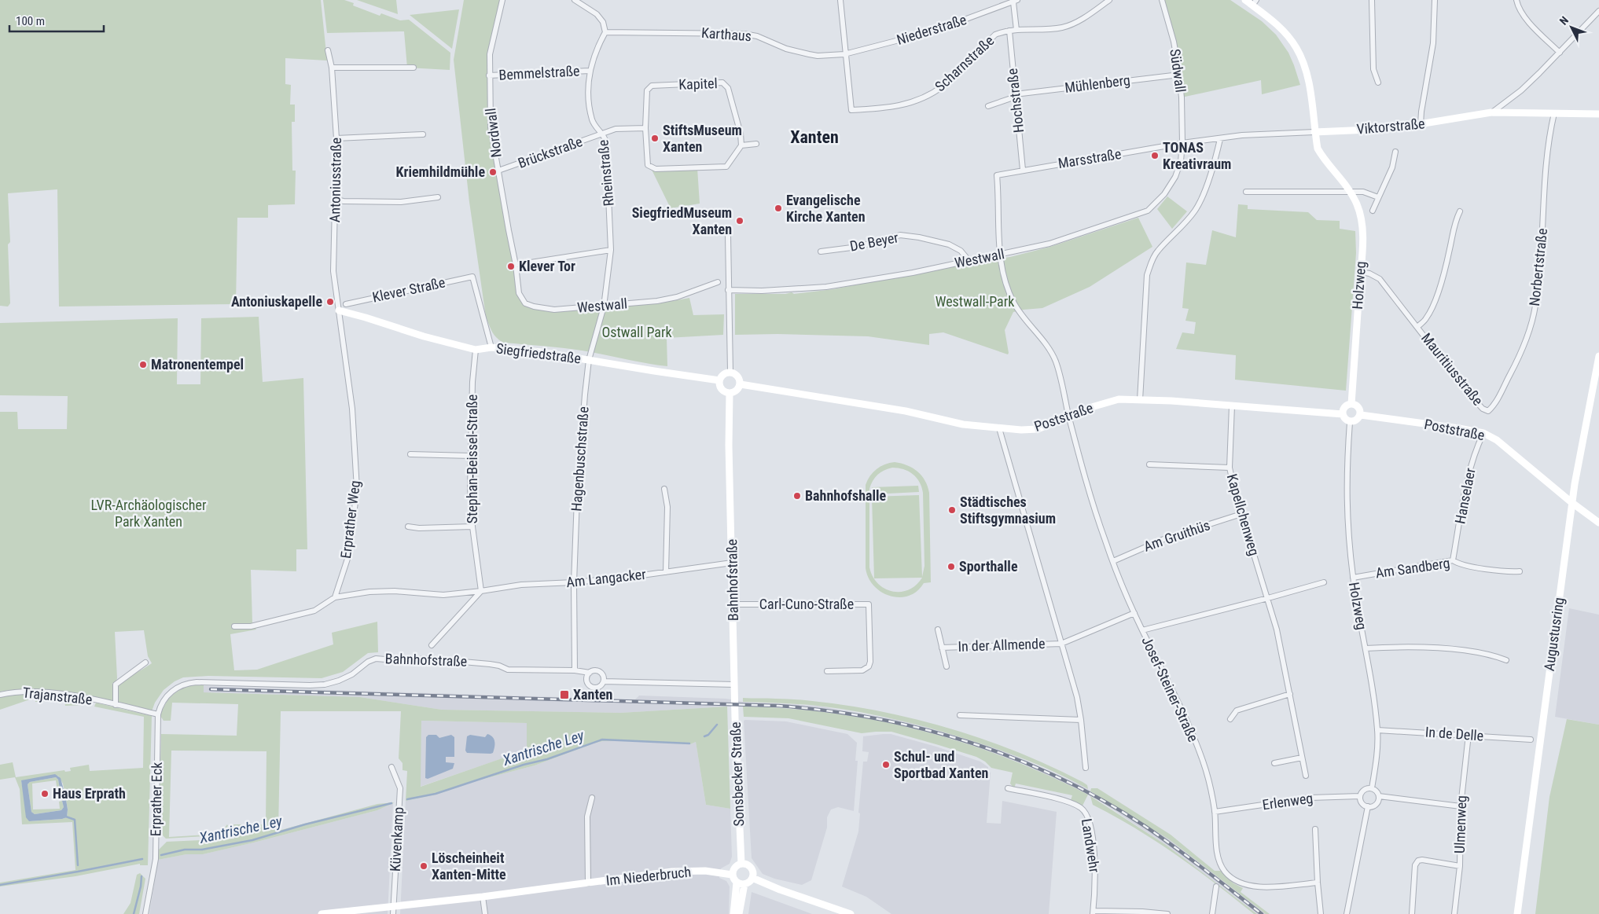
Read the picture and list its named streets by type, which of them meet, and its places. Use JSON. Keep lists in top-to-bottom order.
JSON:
{
  "streets": {
    "street": [
      "Niederstraße",
      "Karthaus",
      "Scharnstraße",
      "Südwall",
      "Bemmelstraße",
      "Kapitel",
      "Mühlenberg",
      "Hochstraße",
      "Viktorstraße",
      "Nordwall",
      "Brückstraße",
      "Marsstraße",
      "Rheinstraße",
      "Antoniusstraße",
      "De Beyer",
      "Westwall",
      "Norbertstraße",
      "Holzweg",
      "Klever Straße",
      "Siegfriedstraße",
      "Mauritiusstraße",
      "Poststraße",
      "Stephan-Beissel-Straße",
      "Hagenbuschstraße",
      "Hanselaer",
      "Kapellchenweg",
      "Erprather Weg",
      "Am Gruithüs",
      "Am Sandberg",
      "Am Langacker",
      "Bahnhofstraße",
      "Carl-Cuno-Straße",
      "Augustusring",
      "In der Allmende",
      "Josef-Steiner-Straße",
      "Trajanstraße",
      "In de Delle",
      "Sonsbecker Straße",
      "Erprather Eck",
      "Erlenweg",
      "Ulmenweg",
      "Küvenkamp",
      "Landwehr",
      "Im Niederbruch"
    ]
  },
  "crossings": [
    ["Niederstraße", "Karthaus"],
    ["Niederstraße", "Scharnstraße"],
    ["Karthaus", "Scharnstraße"],
    ["Karthaus", "Rheinstraße"],
    ["Scharnstraße", "Hochstraße"],
    ["Südwall", "Mühlenberg"],
    ["Südwall", "Viktorstraße"],
    ["Südwall", "Marsstraße"],
    ["Südwall", "Westwall"],
    ["Bemmelstraße", "Nordwall"],
    ["Bemmelstraße", "Rheinstraße"],
    ["Mühlenberg", "Hochstraße"],
    ["Hochstraße", "Marsstraße"],
    ["Viktorstraße", "Marsstraße"],
    ["Viktorstraße", "Westwall"],
    ["Viktorstraße", "Norbertstraße"],
    ["Viktorstraße", "Holzweg"],
    ["Nordwall", "Brückstraße"],
    ["Nordwall", "Westwall"],
    ["Brückstraße", "Rheinstraße"],
    ["Marsstraße", "Westwall"],
    ["Marsstraße", "Josef-Steiner-Straße"],
    ["Rheinstraße", "Hagenbuschstraße"],
    ["Antoniusstraße", "Siegfriedstraße"],
    ["Antoniusstraße", "Erprather Weg"],
    ["De Beyer", "Westwall"],
    ["Westwall", "Hagenbuschstraße"],
    ["Westwall", "Josef-Steiner-Straße"],
    ["Norbertstraße", "Mauritiusstraße"],
    ["Holzweg", "Mauritiusstraße"],
    ["Holzweg", "Poststraße"],
    ["Holzweg", "Am Sandberg"],
    ["Holzweg", "In de Delle"],
    ["Holzweg", "Erlenweg"],
    ["Klever Straße", "Siegfriedstraße"],
    ["Siegfriedstraße", "Poststraße"],
    ["Siegfriedstraße", "Stephan-Beissel-Straße"],
    ["Siegfriedstraße", "Hagenbuschstraße"],
    ["Siegfriedstraße", "Erprather Weg"],
    ["Siegfriedstraße", "Bahnhofstraße"],
    ["Poststraße", "Hanselaer"],
    ["Poststraße", "Kapellchenweg"],
    ["Poststraße", "Bahnhofstraße"],
    ["Poststraße", "Augustusring"],
    ["Poststraße", "Josef-Steiner-Straße"],
    ["Stephan-Beissel-Straße", "Am Langacker"],
    ["Hagenbuschstraße", "Am Langacker"],
    ["Hagenbuschstraße", "Bahnhofstraße"],
    ["Hanselaer", "Am Sandberg"],
    ["Kapellchenweg", "Am Gruithüs"],
    ["Erprather Weg", "Am Langacker"],
    ["Am Gruithüs", "Josef-Steiner-Straße"],
    ["Am Langacker", "Bahnhofstraße"],
    ["Bahnhofstraße", "Carl-Cuno-Straße"],
    ["Bahnhofstraße", "Sonsbecker Straße"],
    ["Bahnhofstraße", "Erprather Eck"],
    ["Josef-Steiner-Straße", "Erlenweg"],
    ["Trajanstraße", "Erprather Eck"],
    ["In de Delle", "Ulmenweg"],
    ["Sonsbecker Straße", "Im Niederbruch"],
    ["Küvenkamp", "Im Niederbruch"]
  ],
  "districts": ["Xanten"],
  "water": ["Xantrische Ley"],
  "parks": ["Westwall-Park", "Ostwall Park", "LVR-Archäologischer Park Xanten"],
  "places": {
    "other": [
      "StiftsMuseum Xanten",
      "TONAS Kreativraum",
      "Kriemhildmühle",
      "Evangelische Kirche Xanten",
      "SiegfriedMuseum Xanten",
      "Klever Tor",
      "Antoniuskapelle",
      "Matronentempel",
      "Bahnhofshalle",
      "Städtisches Stiftsgymnasium",
      "Sporthalle",
      "Schul- und Sportbad Xanten",
      "Haus Erprath",
      "Löscheinheit Xanten-Mitte"
    ],
    "transit": ["Xanten"]
  },
  "scale_bar": "100 m",
  "north": "top left"
}
